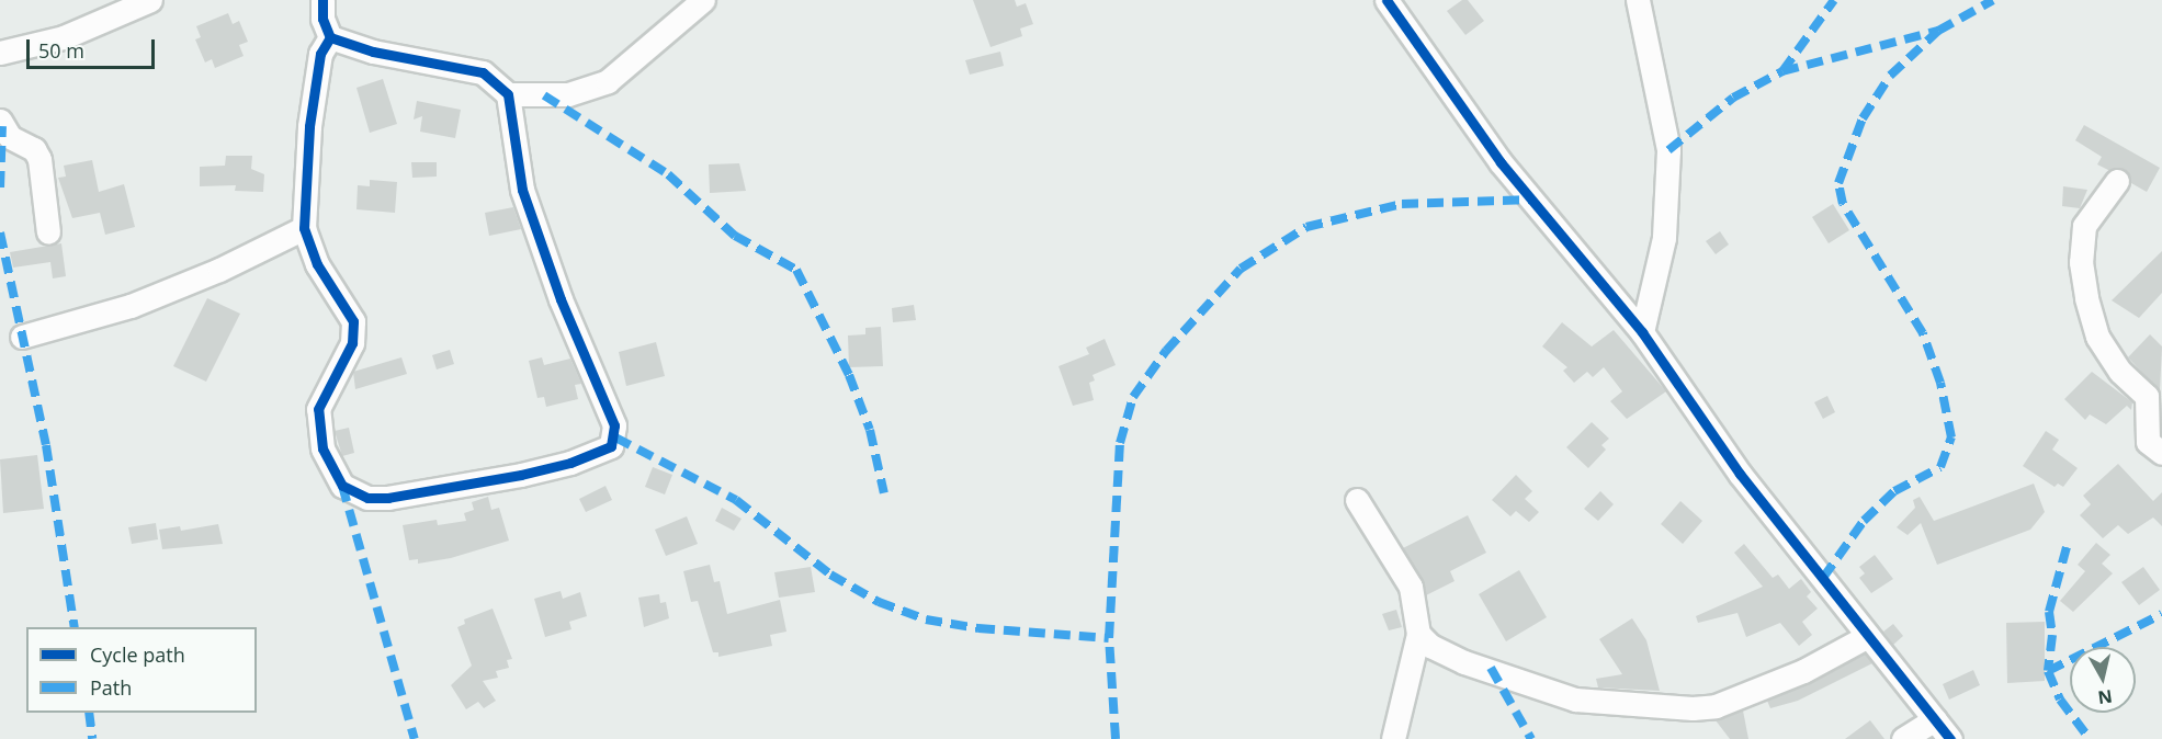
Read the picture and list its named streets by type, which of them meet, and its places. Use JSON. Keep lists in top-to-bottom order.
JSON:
{
  "legend": ["Cycle path", "Path"],
  "scale_bar": "50 m",
  "north": "bottom"
}
